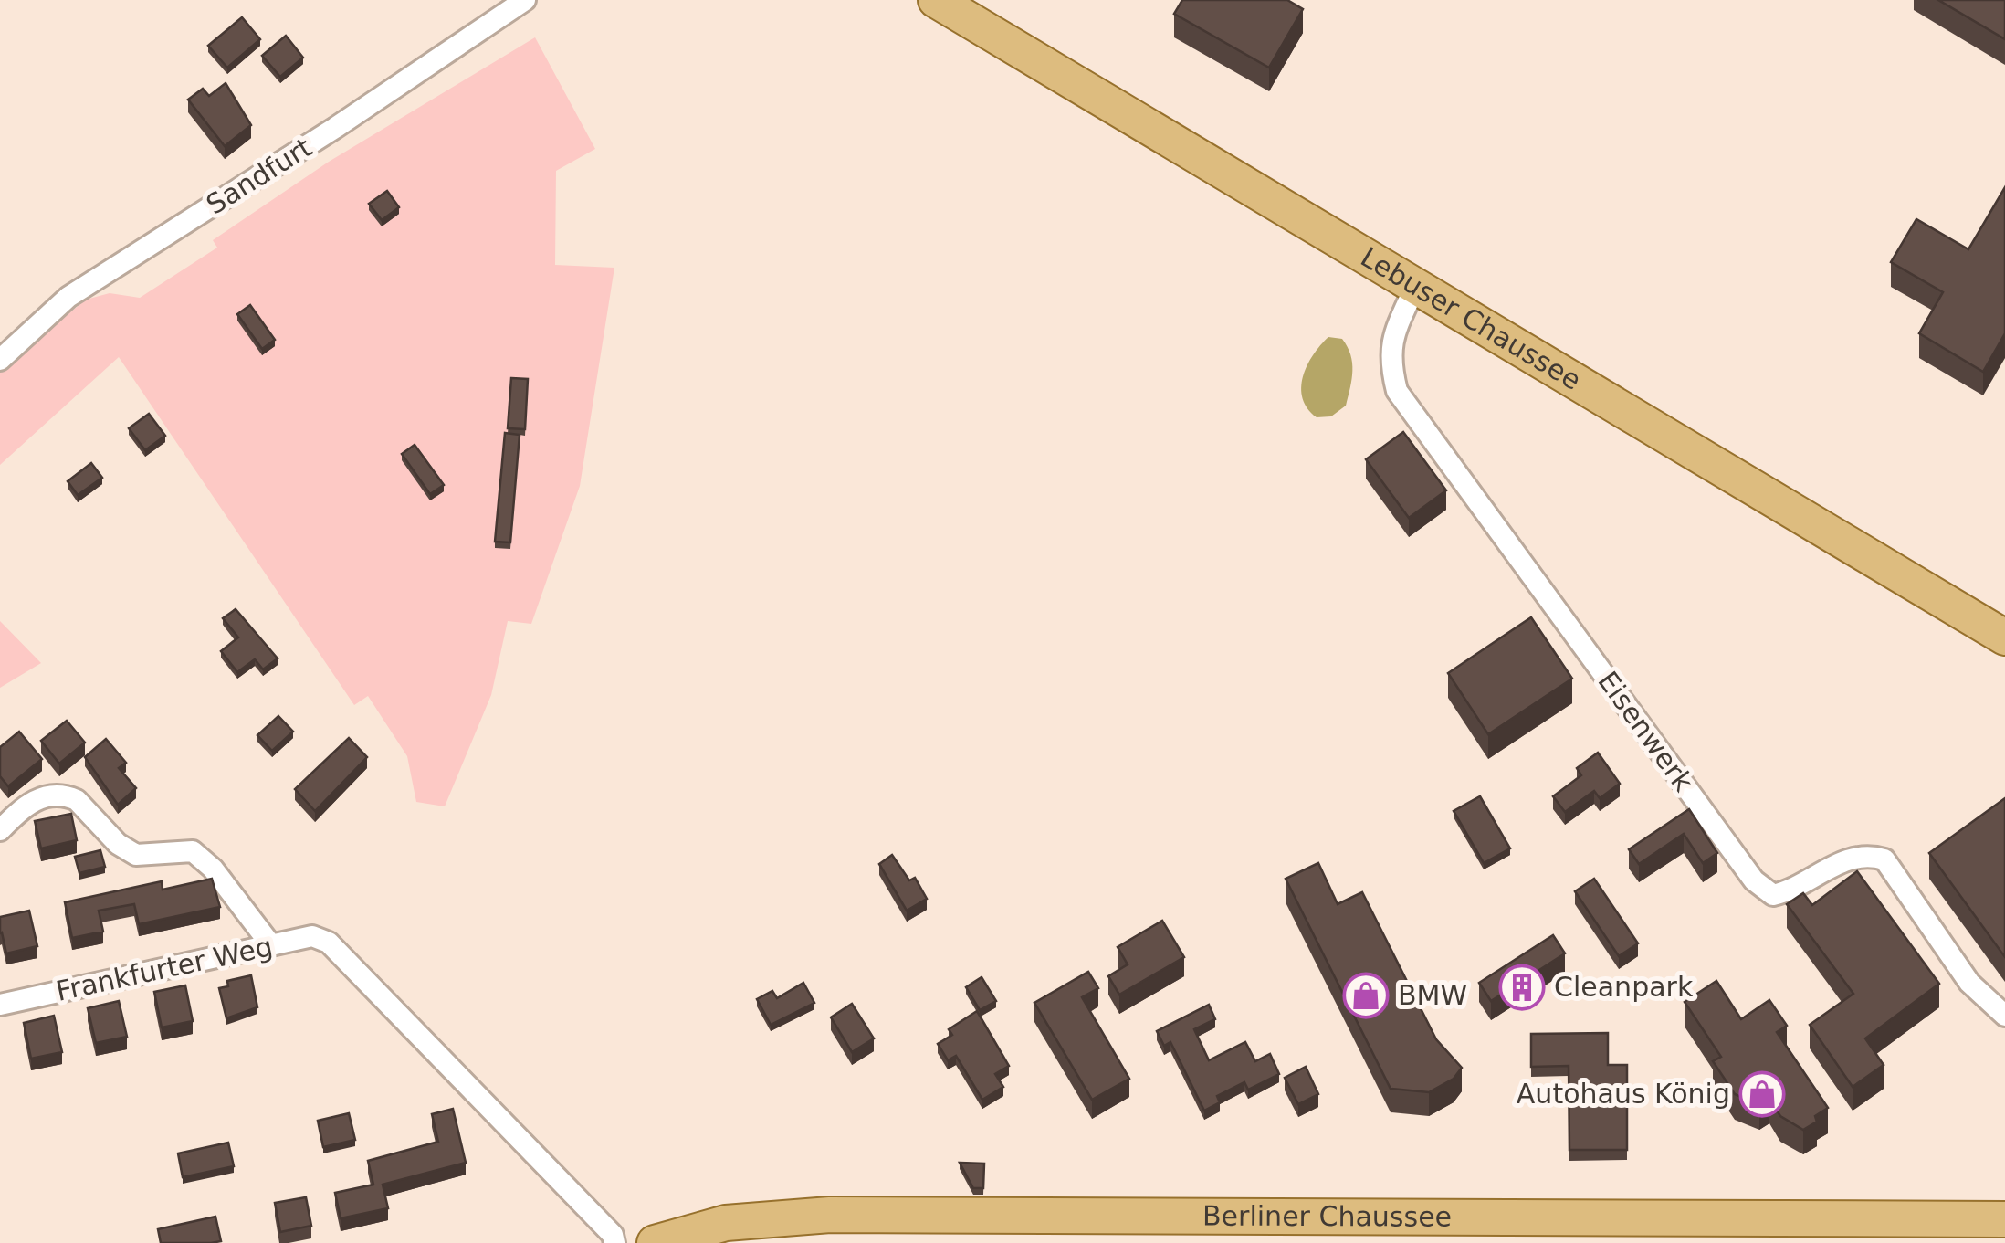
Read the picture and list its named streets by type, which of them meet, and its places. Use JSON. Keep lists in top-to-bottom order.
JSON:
{
  "streets": {
    "main road": ["Lebuser Chaussee", "Berliner Chaussee"],
    "street": ["Sandfurt", "Eisenwerk", "Frankfurter Weg"]
  },
  "crossings": [
    ["Lebuser Chaussee", "Eisenwerk"]
  ],
  "places": {
    "building": ["Cleanpark"],
    "shop": ["BMW", "Autohaus König"]
  }
}
